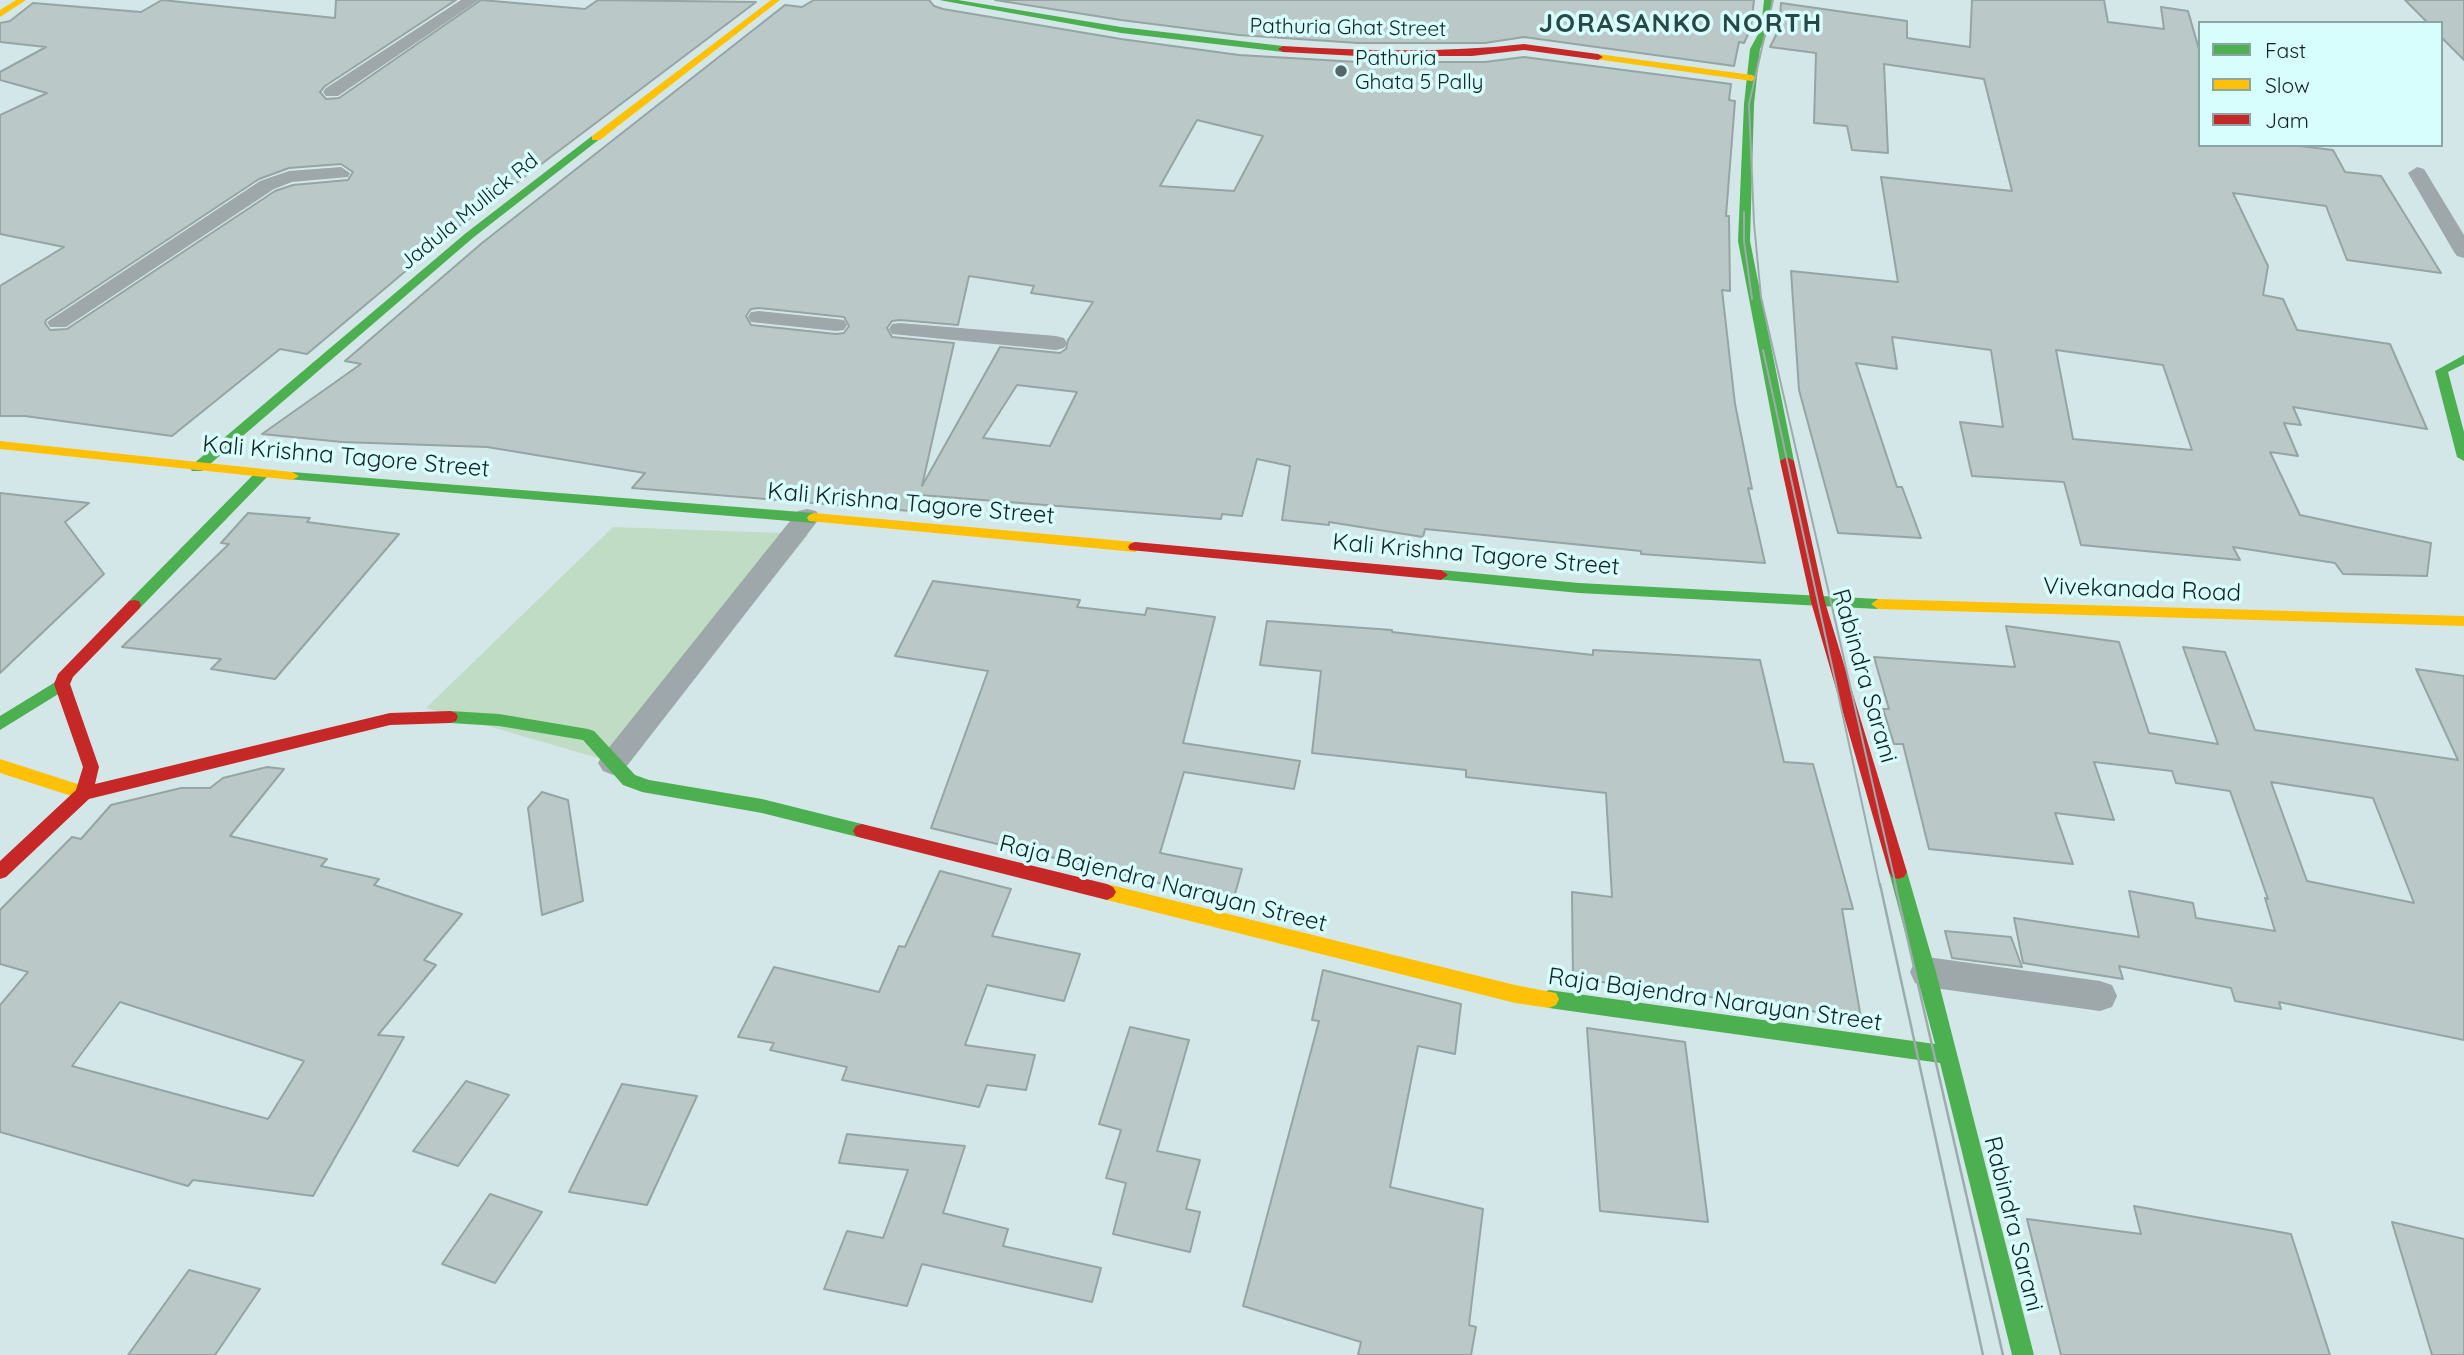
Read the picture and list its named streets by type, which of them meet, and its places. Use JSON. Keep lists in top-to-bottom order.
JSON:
{
  "streets": {
    "main road": [
      "Pathuria Ghat Street",
      "Jadula Mullick Rd",
      "Kali Krishna Tagore Street",
      "Vivekanada Road",
      "Rabindra Sarani",
      "Raja Bajendra Narayan Street"
    ]
  },
  "crossings": [
    ["Pathuria Ghat Street", "Rabindra Sarani"],
    ["Jadula Mullick Rd", "Kali Krishna Tagore Street"],
    ["Kali Krishna Tagore Street", "Vivekanada Road"],
    ["Kali Krishna Tagore Street", "Rabindra Sarani"],
    ["Vivekanada Road", "Rabindra Sarani"],
    ["Rabindra Sarani", "Raja Bajendra Narayan Street"]
  ],
  "districts": ["JORASANKO NORTH"],
  "places": ["Pathuria Ghata 5 Pally"],
  "legend": ["Fast", "Slow", "Jam"]
}
